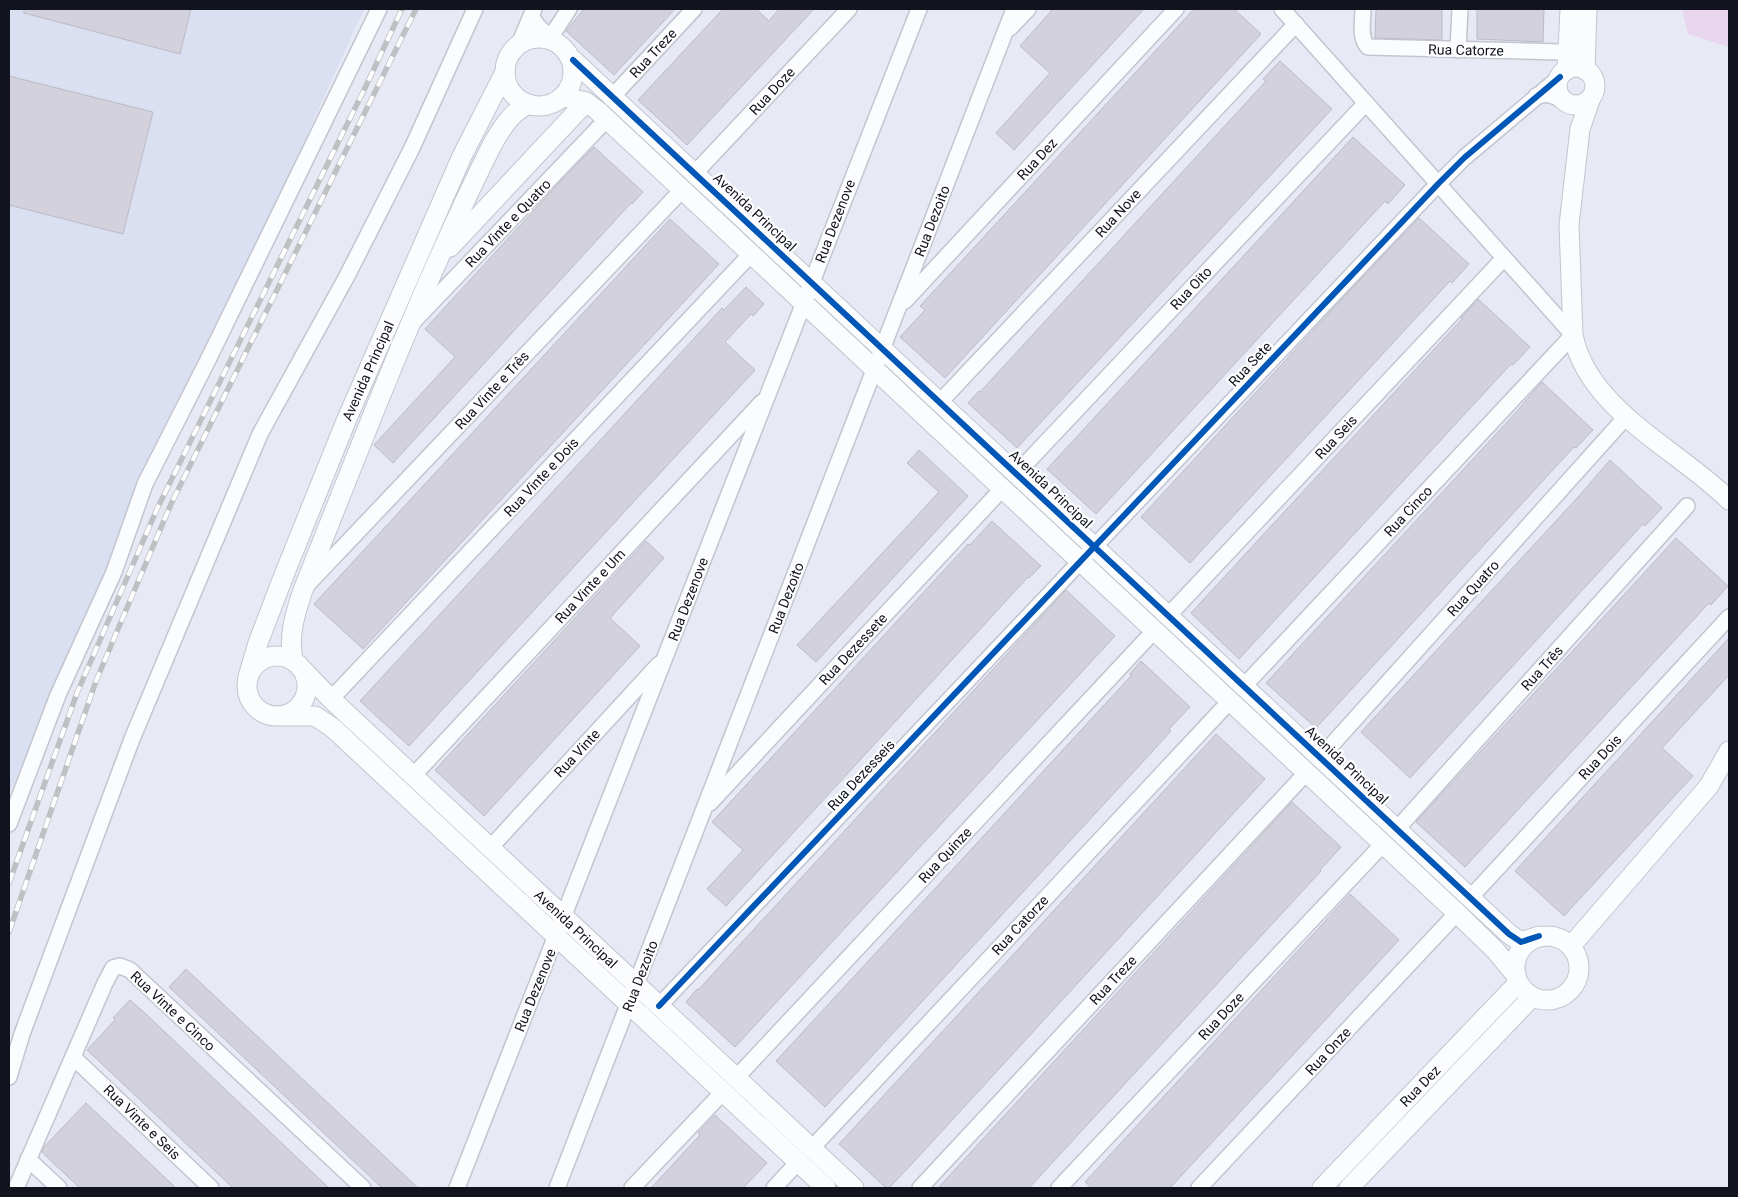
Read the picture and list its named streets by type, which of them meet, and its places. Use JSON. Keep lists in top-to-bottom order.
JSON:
{
  "streets": {
    "street": [
      "Rua Catorze",
      "Rua Treze",
      "Rua Doze",
      "Rua Dez",
      "Avenida Principal",
      "Rua Nove",
      "Rua Dezenove",
      "Rua Dezoito",
      "Rua Vinte e Quatro",
      "Rua Oito",
      "Rua Sete",
      "Rua Vinte e Três",
      "Rua Seis",
      "Rua Vinte e Dois",
      "Rua Cinco",
      "Rua Vinte e Um",
      "Rua Quatro",
      "Rua Dezessete",
      "Rua Três",
      "Rua Vinte",
      "Rua Dois",
      "Rua Dezesseis",
      "Rua Quinze",
      "Rua Vinte e Cinco",
      "Rua Onze",
      "Rua Vinte e Seis"
    ]
  },
  "crossings": [
    ["Rua Catorze", "Avenida Principal"],
    ["Rua Treze", "Avenida Principal"],
    ["Rua Doze", "Avenida Principal"],
    ["Rua Dez", "Avenida Principal"],
    ["Rua Dez", "Rua Dezoito"],
    ["Avenida Principal", "Rua Nove"],
    ["Avenida Principal", "Rua Dezenove"],
    ["Avenida Principal", "Rua Dezoito"],
    ["Avenida Principal", "Rua Vinte e Quatro"],
    ["Avenida Principal", "Rua Oito"],
    ["Avenida Principal", "Rua Sete"],
    ["Avenida Principal", "Rua Vinte e Três"],
    ["Avenida Principal", "Rua Seis"],
    ["Avenida Principal", "Rua Vinte e Dois"],
    ["Avenida Principal", "Rua Cinco"],
    ["Avenida Principal", "Rua Vinte e Um"],
    ["Avenida Principal", "Rua Quatro"],
    ["Avenida Principal", "Rua Três"],
    ["Avenida Principal", "Rua Vinte"],
    ["Avenida Principal", "Rua Dois"],
    ["Avenida Principal", "Rua Dezesseis"],
    ["Avenida Principal", "Rua Quinze"],
    ["Rua Dezenove", "Rua Vinte e Um"],
    ["Rua Dezenove", "Rua Vinte"],
    ["Rua Dezoito", "Rua Dezessete"],
    ["Rua Sete", "Rua Dezesseis"],
    ["Rua Vinte e Cinco", "Rua Vinte e Seis"]
  ]
}
